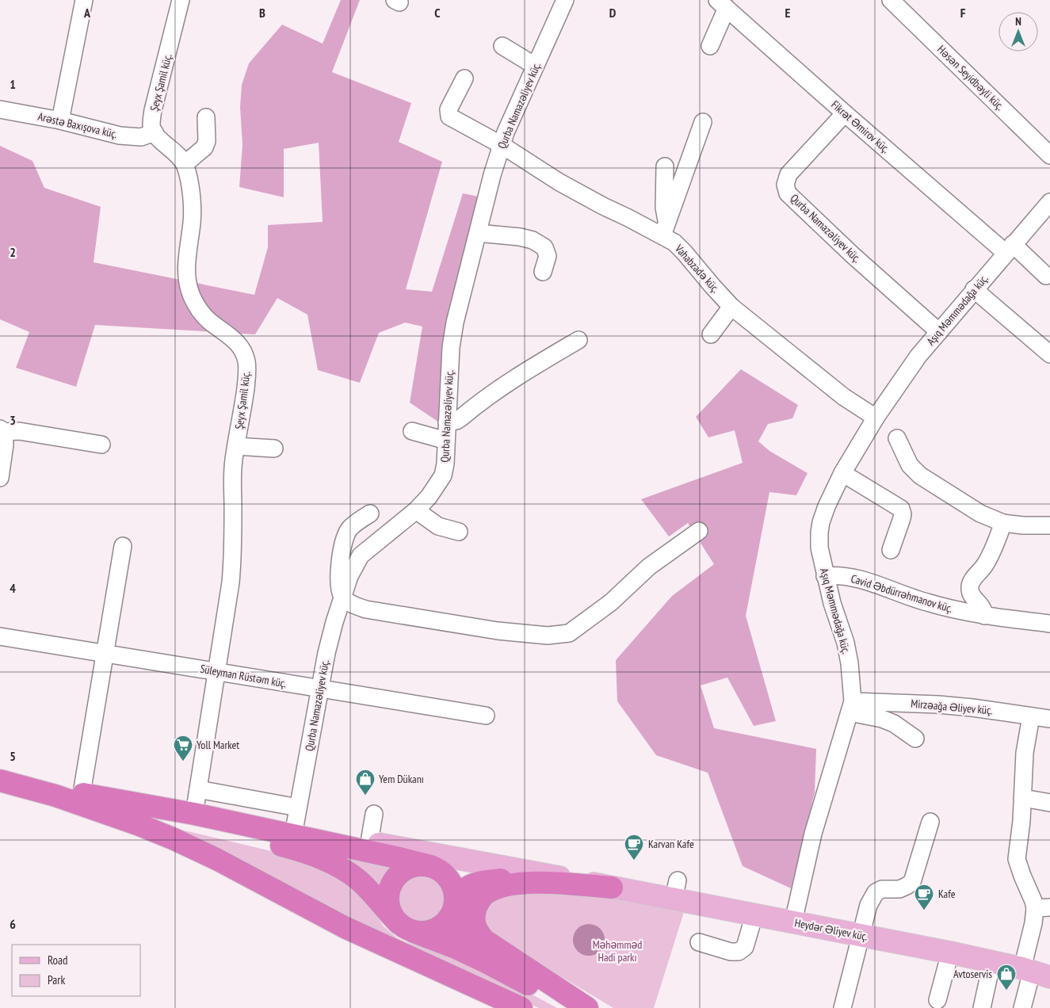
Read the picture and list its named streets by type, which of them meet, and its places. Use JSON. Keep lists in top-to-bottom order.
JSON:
{
  "streets": {
    "main road": ["Heydər Əliyev küç."],
    "street": [
      "Həsən Seyidbəyli küç.",
      "Şeyx Şamil küç.",
      "Qurba Namazəliyev küç.",
      "Arəstə Baxışova küç.",
      "Fikrət Əmirov küç.",
      "Vahabzadə küç.",
      "Aşıq Məmmədağa küç.",
      "Cavid Əbdürrəhmanov küç.",
      "Süleyman Rüstəm küç.",
      "Mirzəağa Əliyev küç."
    ]
  },
  "crossings": [
    ["Şeyx Şamil küç.", "Arəstə Baxışova küç."],
    ["Şeyx Şamil küç.", "Süleyman Rüstəm küç."],
    ["Qurba Namazəliyev küç.", "Fikrət Əmirov küç."],
    ["Qurba Namazəliyev küç.", "Vahabzadə küç."],
    ["Qurba Namazəliyev küç.", "Aşıq Məmmədağa küç."],
    ["Qurba Namazəliyev küç.", "Süleyman Rüstəm küç."],
    ["Fikrət Əmirov küç.", "Aşıq Məmmədağa küç."],
    ["Vahabzadə küç.", "Aşıq Məmmədağa küç."],
    ["Aşıq Məmmədağa küç.", "Cavid Əbdürrəhmanov küç."],
    ["Aşıq Məmmədağa küç.", "Mirzəağa Əliyev küç."],
    ["Aşıq Məmmədağa küç.", "Heydər Əliyev küç."]
  ],
  "parks": ["Məhəmməd Hadi parkı"],
  "places": {
    "supermarket": ["Yoll Market"],
    "shop": ["Yem Dükanı", "Avtoservis"],
    "cafe": ["Karvan Kafe", "Kafe"]
  },
  "legend": ["Road", "Park"],
  "north": "top",
  "grid": {
    "columns": [
      "A",
      "B",
      "C",
      "D",
      "E",
      "F"
    ],
    "rows": [
      "1",
      "2",
      "3",
      "4",
      "5",
      "6"
    ]
  }
}
